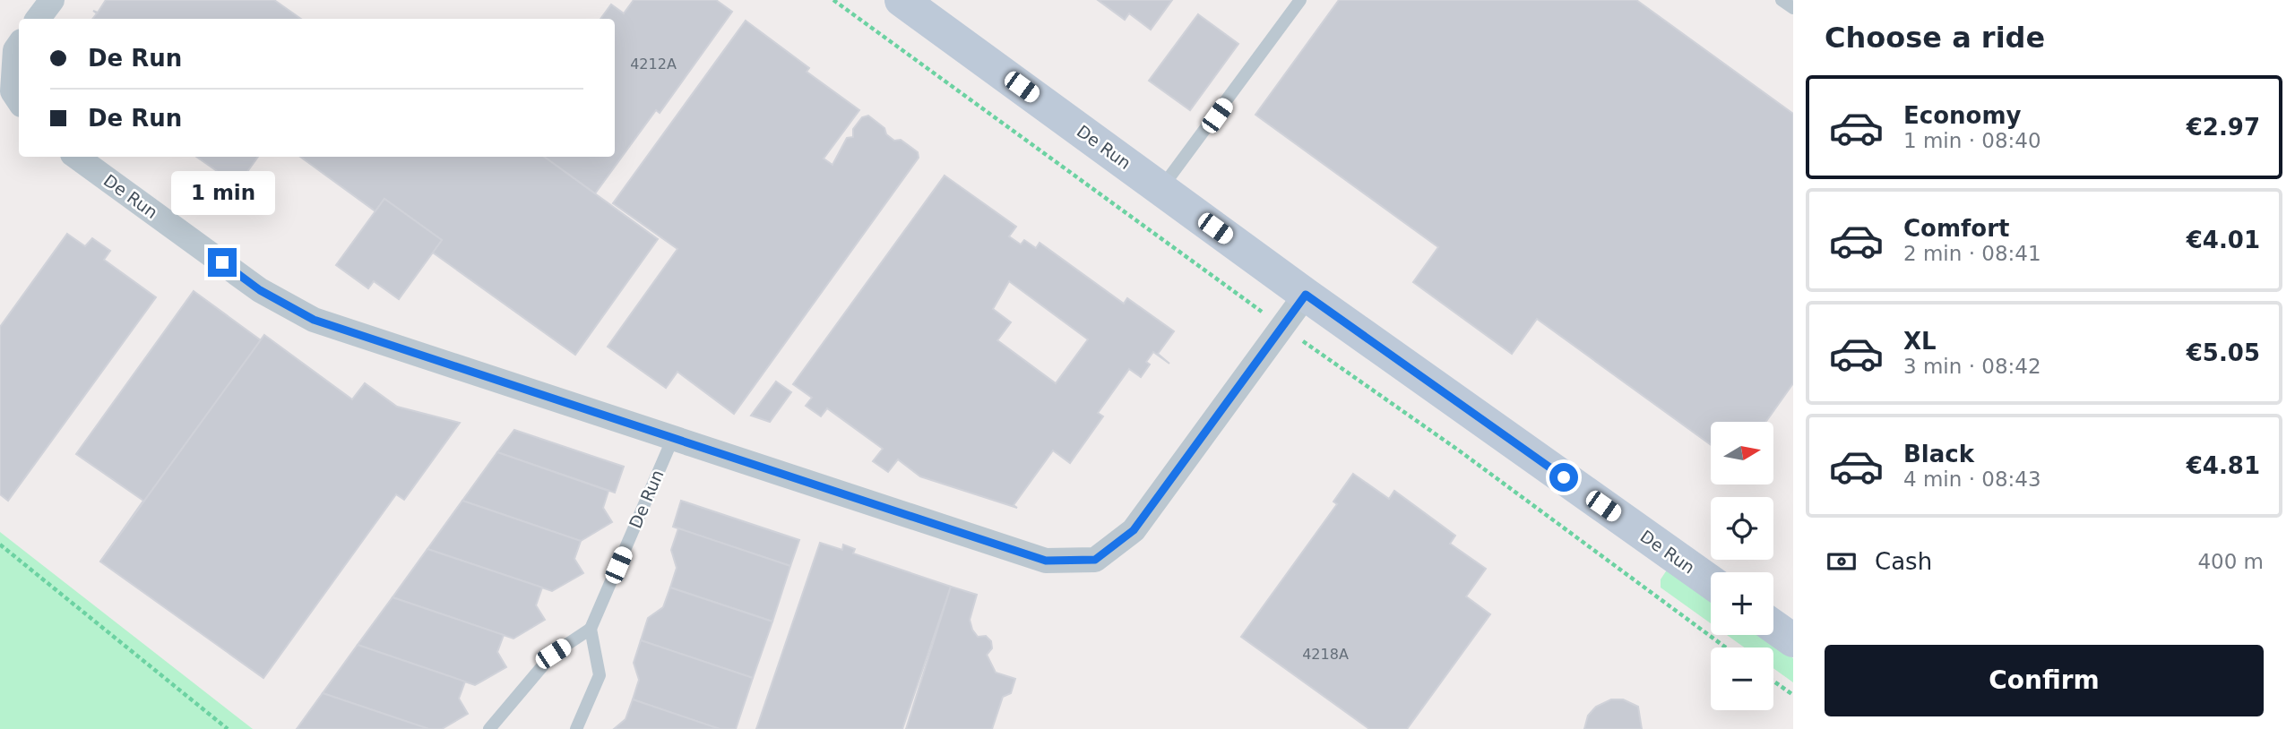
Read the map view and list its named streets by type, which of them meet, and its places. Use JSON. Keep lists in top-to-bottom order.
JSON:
{
  "streets": {
    "street": ["De Run"]
  },
  "house_numbers": ["4212A", "4218A"],
  "north": "right",
  "page": {
    "heading": "Choose a ride",
    "banner": ["De Run", "De Run"],
    "list": [
      {
        "name": "Economy",
        "note": "1 min · 08:40",
        "value": "€2.97"
      },
      {
        "name": "Comfort",
        "note": "2 min · 08:41",
        "value": "€4.01"
      },
      {
        "name": "XL",
        "note": "3 min · 08:42",
        "value": "€5.05"
      },
      {
        "name": "Black",
        "note": "4 min · 08:43",
        "value": "€4.81"
      }
    ],
    "bubble": "1 min",
    "map_buttons": ["+", "−"],
    "pay": ["Cash", "400 m"],
    "buttons": "Confirm"
  }
}
